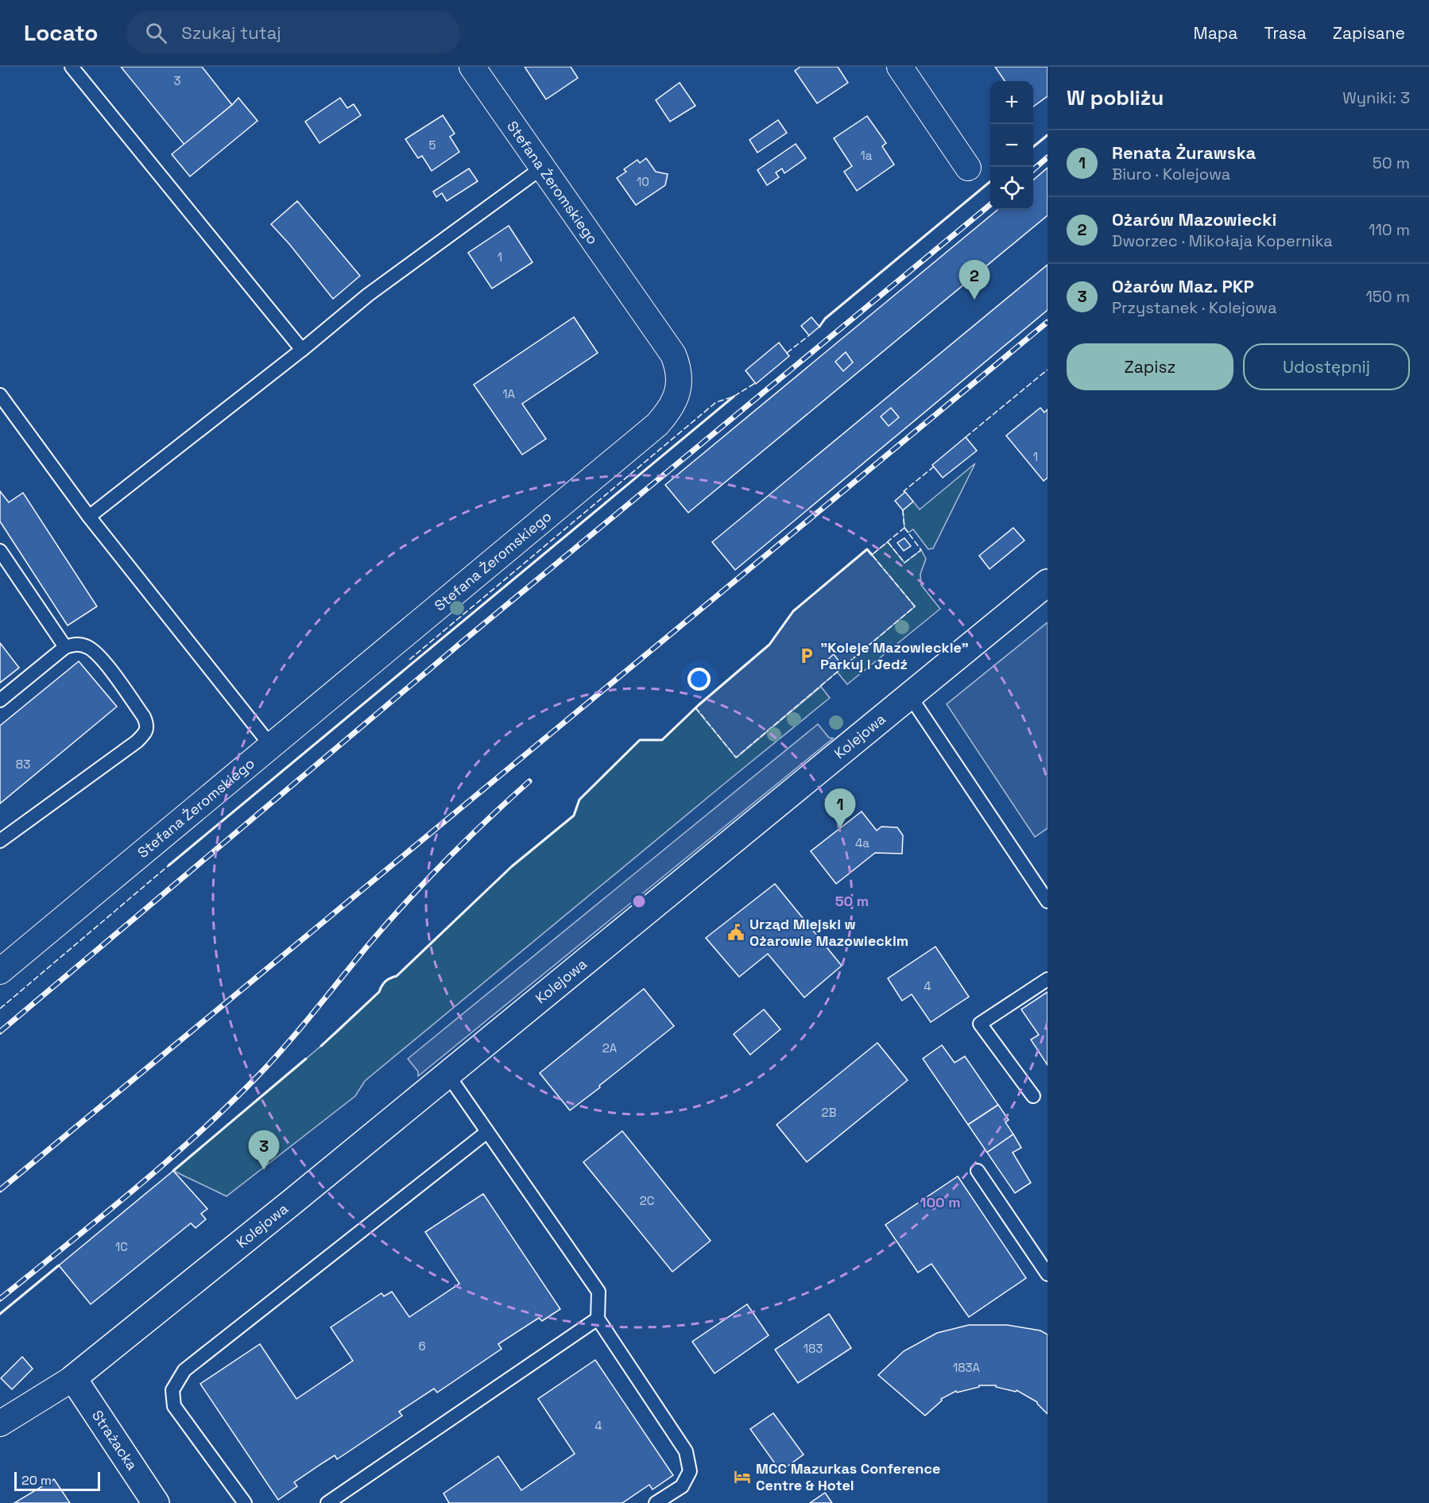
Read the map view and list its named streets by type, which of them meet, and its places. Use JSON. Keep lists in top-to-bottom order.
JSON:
{
  "streets": {
    "street": ["Stefana Żeromskiego", "Kolejowa", "Strażacka"]
  },
  "crossings": [
    ["Kolejowa", "Strażacka"]
  ],
  "places": {
    "parking": ["\"Koleje Mazowieckie\" Parkuj i Jedź"],
    "public building": ["Urząd MIejski w Ożarowie Mazowieckim"],
    "hotel": ["MCC Mazurkas Conference Centre & Hotel"]
  },
  "house_numbers": [
    "3",
    "5",
    "1a",
    "10",
    "1",
    "1A",
    "1",
    "83",
    "4a",
    "4",
    "2A",
    "2B",
    "2C",
    "1C",
    "6",
    "183",
    "183A",
    "4"
  ],
  "scale_bar": "20 m",
  "page": {
    "header": "Locato",
    "search": "Szukaj tutaj",
    "nav": ["Mapa", "Trasa", "Zapisane"],
    "heading": ["W pobliżu", "Wyniki: 3"],
    "map_buttons": ["+", "−"],
    "list": [
      {
        "mark": "1",
        "name": "Renata Żurawska",
        "note": "Biuro · Kolejowa",
        "value": "50 m"
      },
      {
        "mark": "2",
        "name": "Ożarów Mazowiecki",
        "note": "Dworzec · Mikołaja Kopernika",
        "value": "110 m"
      },
      {
        "mark": "3",
        "name": "Ożarów Maz. PKP",
        "note": "Przystanek · Kolejowa",
        "value": "150 m"
      }
    ],
    "pins": ["2", "1", "3"],
    "buttons": ["Zapisz", "Udostępnij"],
    "scale": "20 m"
  },
  "rings": ["50 m", "100 m"]
}
